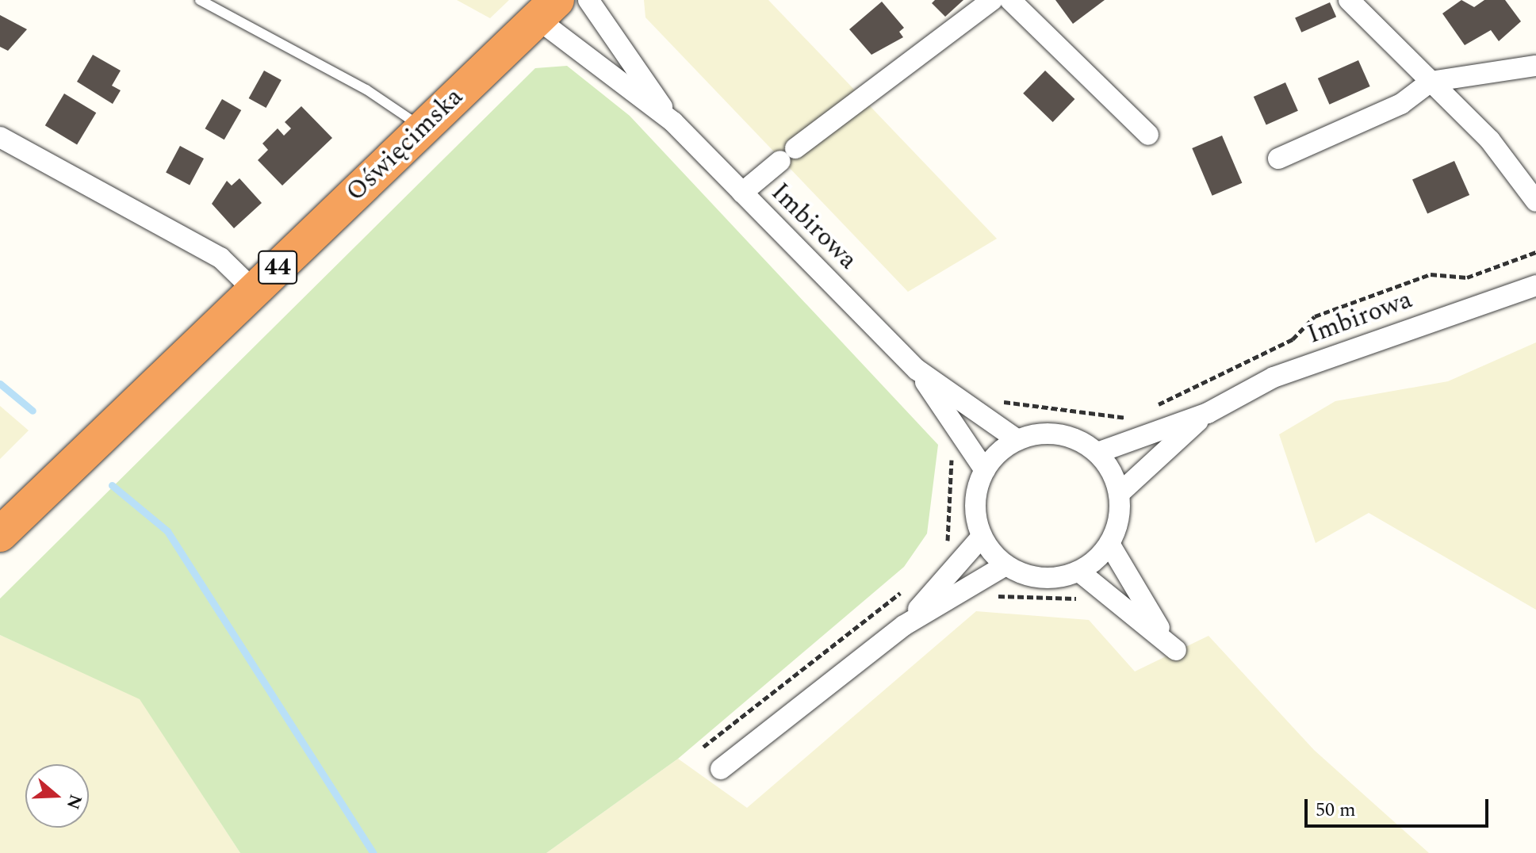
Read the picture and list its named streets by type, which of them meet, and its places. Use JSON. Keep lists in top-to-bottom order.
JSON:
{
  "streets": {
    "highway": ["Oświęcimska", "44"],
    "street": ["Imbirowa"]
  },
  "crossings": [
    ["Oświęcimska", "Imbirowa"]
  ],
  "scale_bar": "50 m",
  "north": "right"
}
